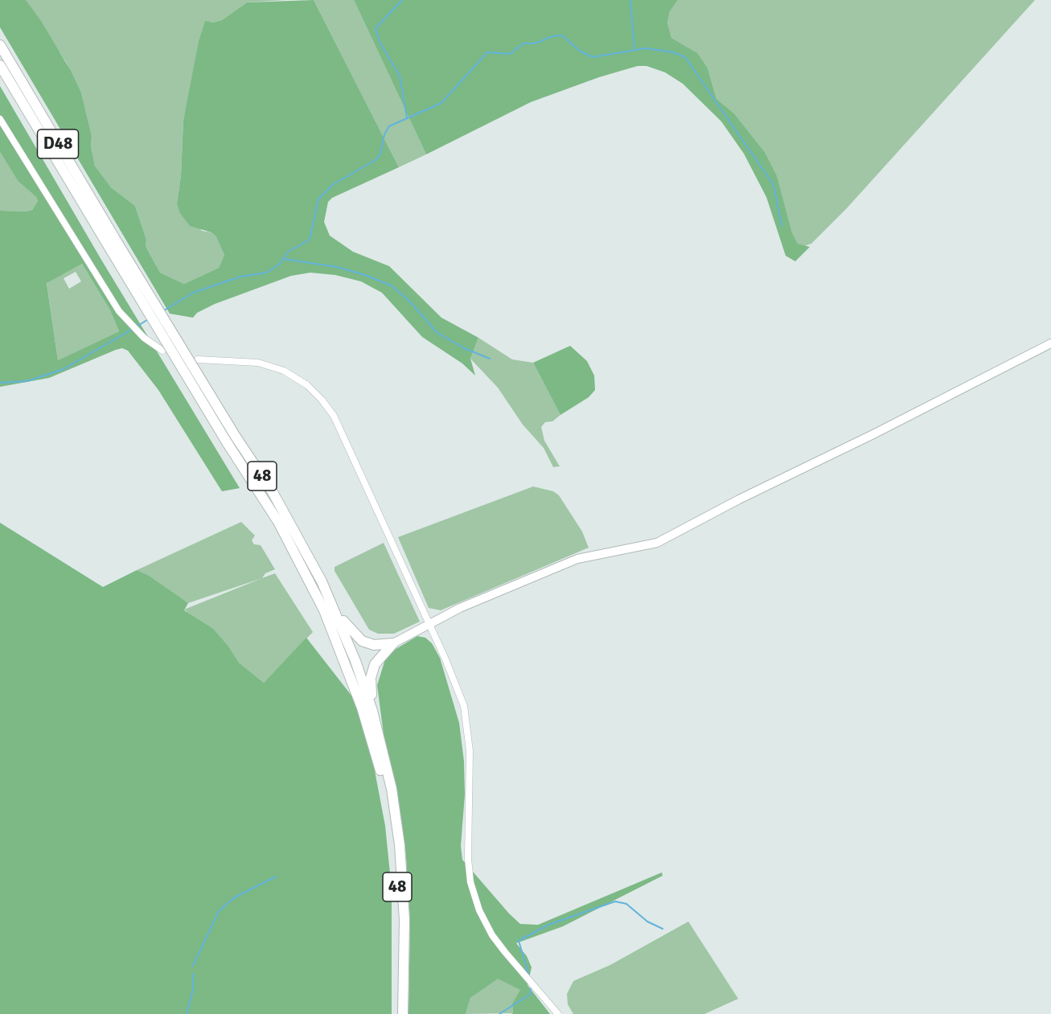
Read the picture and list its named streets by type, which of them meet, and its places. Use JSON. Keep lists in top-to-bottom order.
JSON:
{
  "streets": {
    "highway": ["D48", "48"]
  },
  "crossings": [
    ["D48", "48"]
  ]
}
